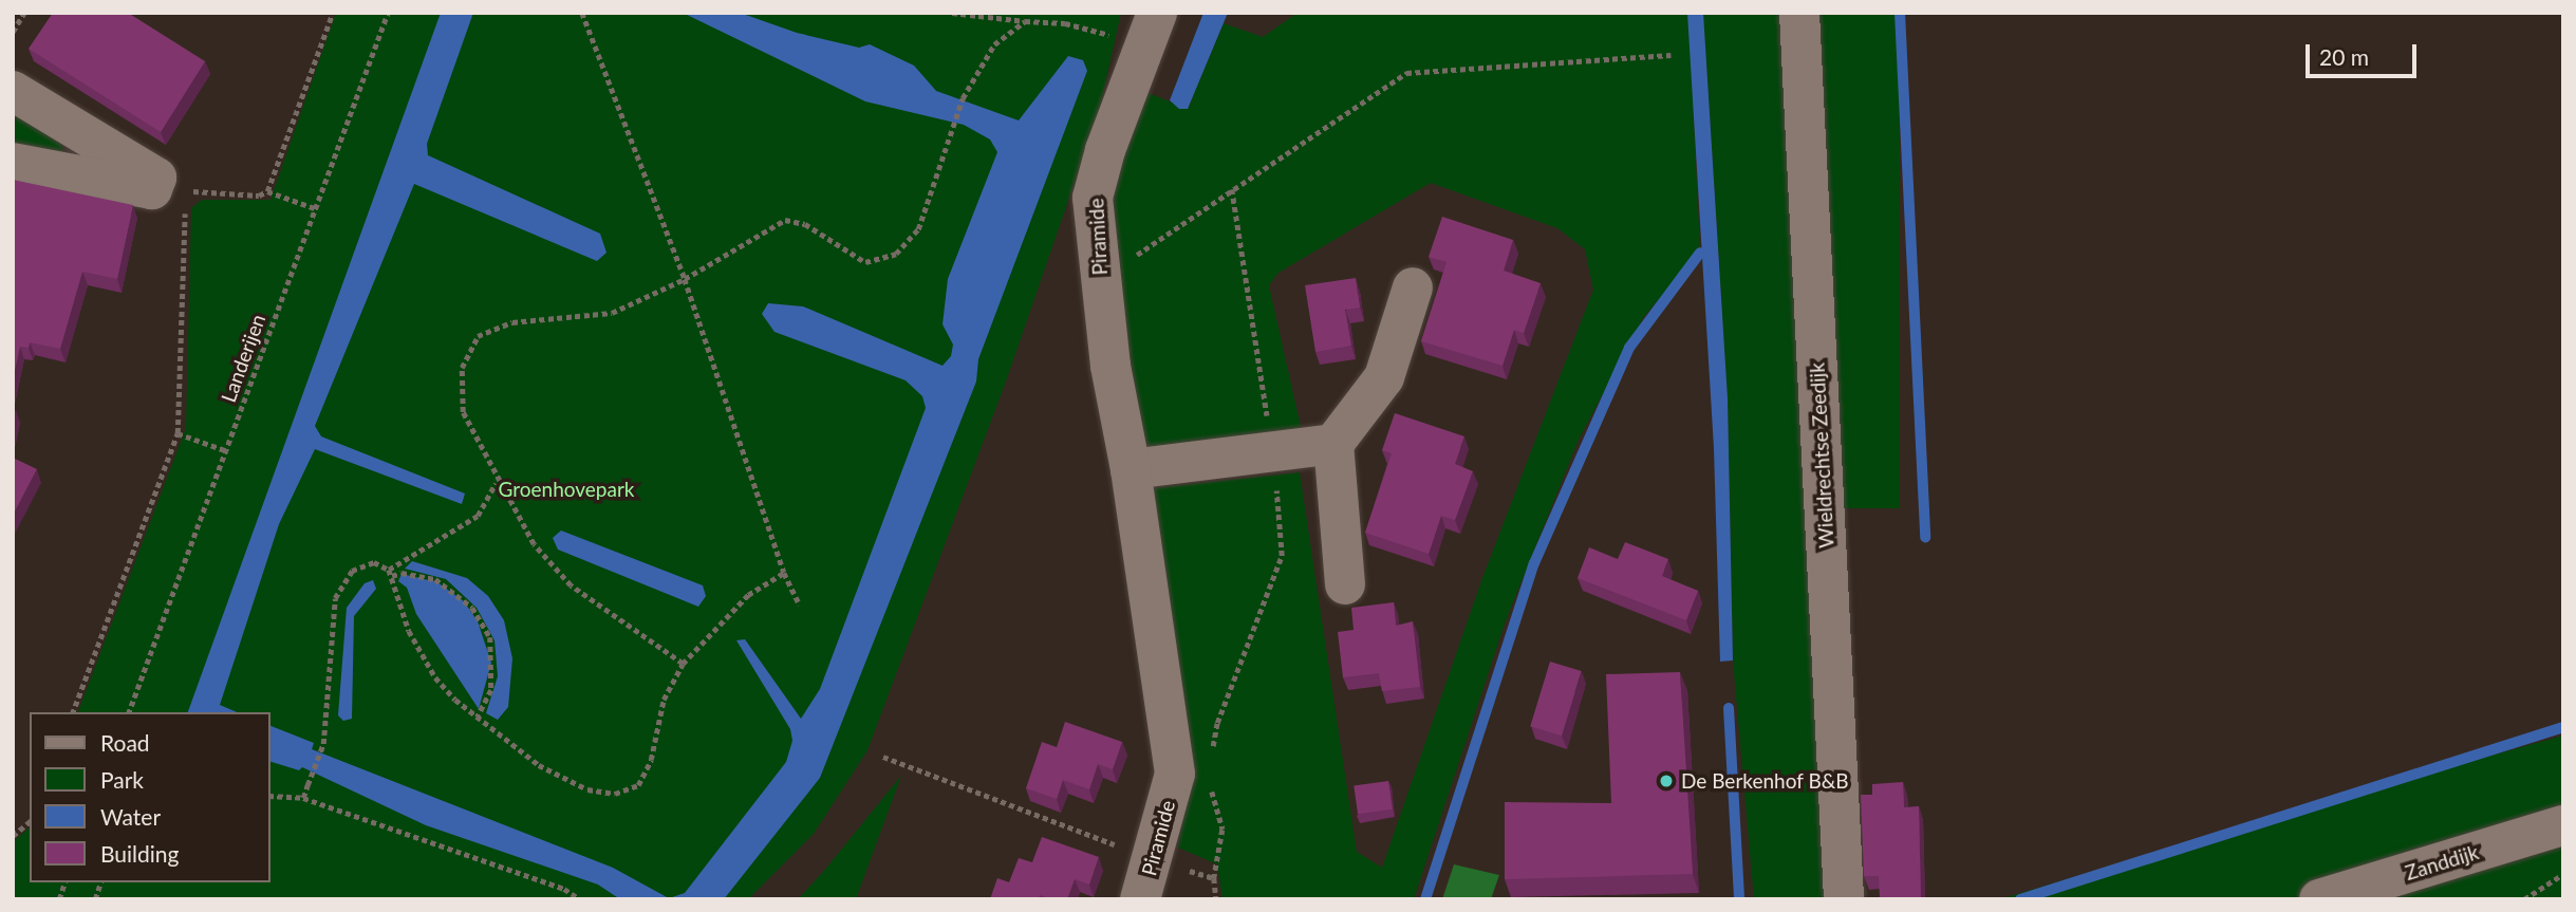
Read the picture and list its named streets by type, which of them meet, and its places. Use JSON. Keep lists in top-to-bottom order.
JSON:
{
  "streets": {
    "street": ["Piramide", "Wieldrechtse Zeedijk", "Zanddijk"],
    "path": ["Landerijen"]
  },
  "parks": ["Groenhovepark"],
  "places": ["De Berkenhof B&B"],
  "legend": [
    "Road",
    "Park",
    "Water",
    "Building"
  ],
  "scale_bar": "20 m"
}
